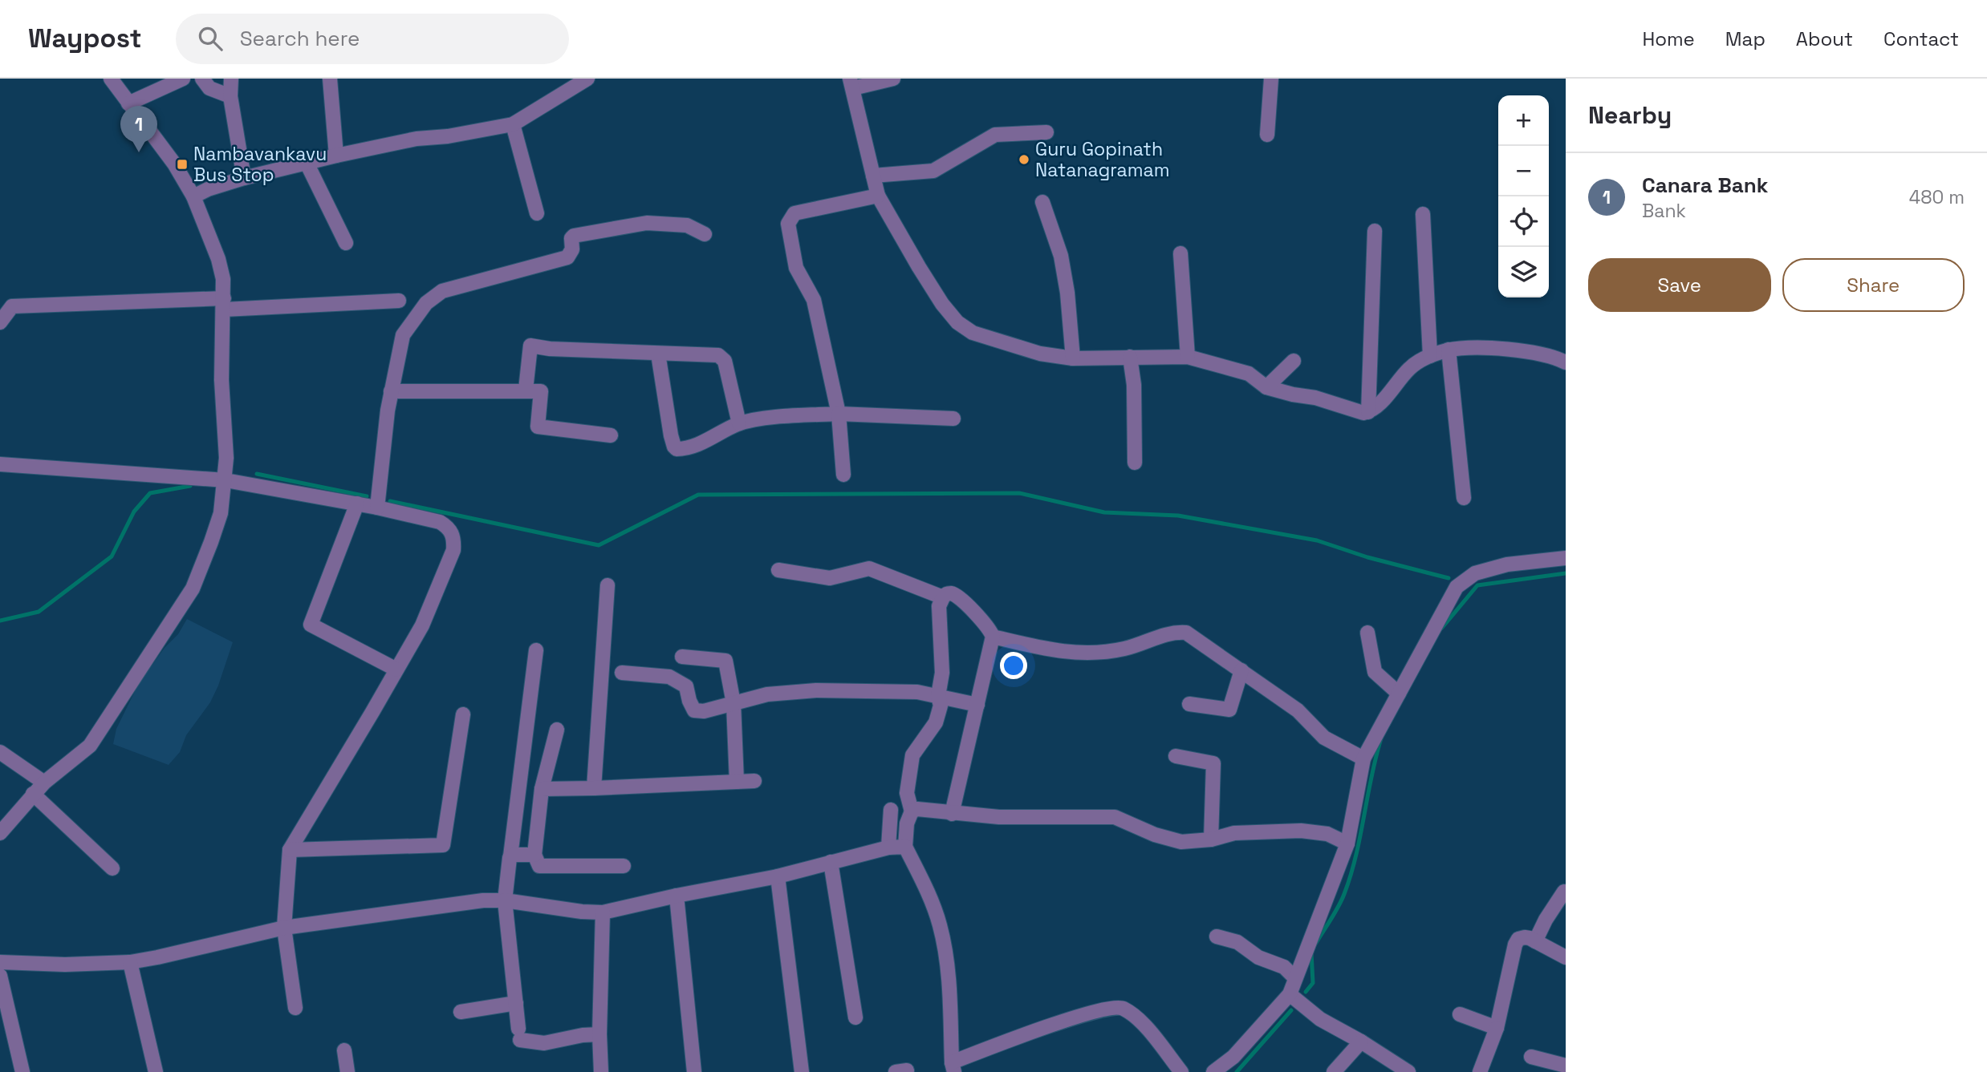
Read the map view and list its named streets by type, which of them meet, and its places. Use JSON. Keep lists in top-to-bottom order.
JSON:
{
  "places": {
    "other": ["Guru Gopinath Natanagramam"],
    "transit": ["Nambavankavu Bus Stop"]
  },
  "page": {
    "header": "Waypost",
    "search": "Search here",
    "nav": [
      "Home",
      "Map",
      "About",
      "Contact"
    ],
    "heading": "Nearby",
    "map_buttons": ["+", "−"],
    "pins": "1",
    "list": [
      {
        "mark": "1",
        "name": "Canara Bank",
        "note": "Bank",
        "value": "480 m"
      }
    ],
    "buttons": ["Save", "Share"]
  }
}
